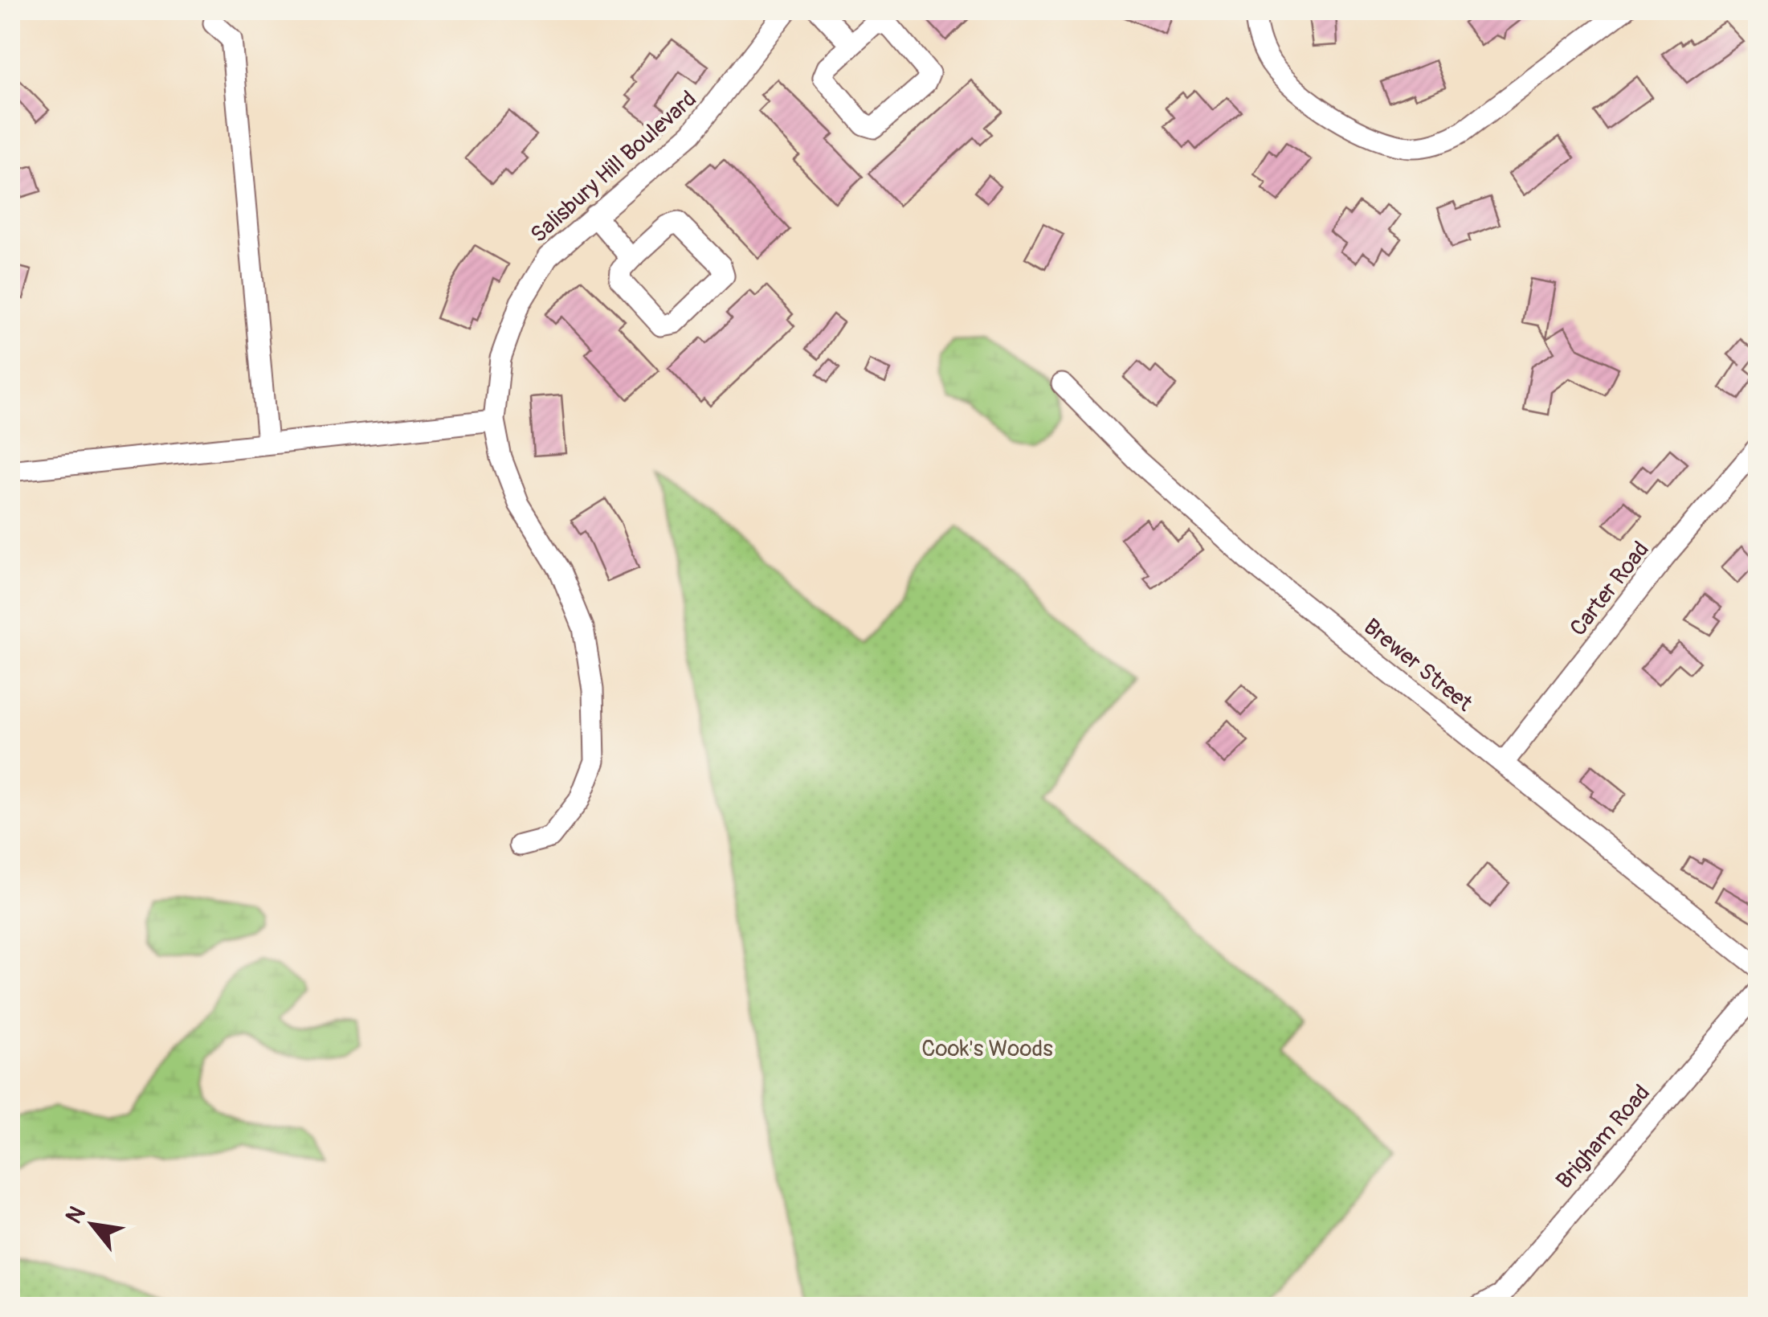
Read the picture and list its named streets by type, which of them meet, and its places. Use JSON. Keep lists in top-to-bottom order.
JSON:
{
  "streets": {
    "street": [
      "Salisbury Hill Boulevard",
      "Carter Road",
      "Brewer Street",
      "Brigham Road"
    ]
  },
  "crossings": [
    ["Carter Road", "Brewer Street"]
  ],
  "parks": ["Cook's Woods"],
  "north": "top left"
}
